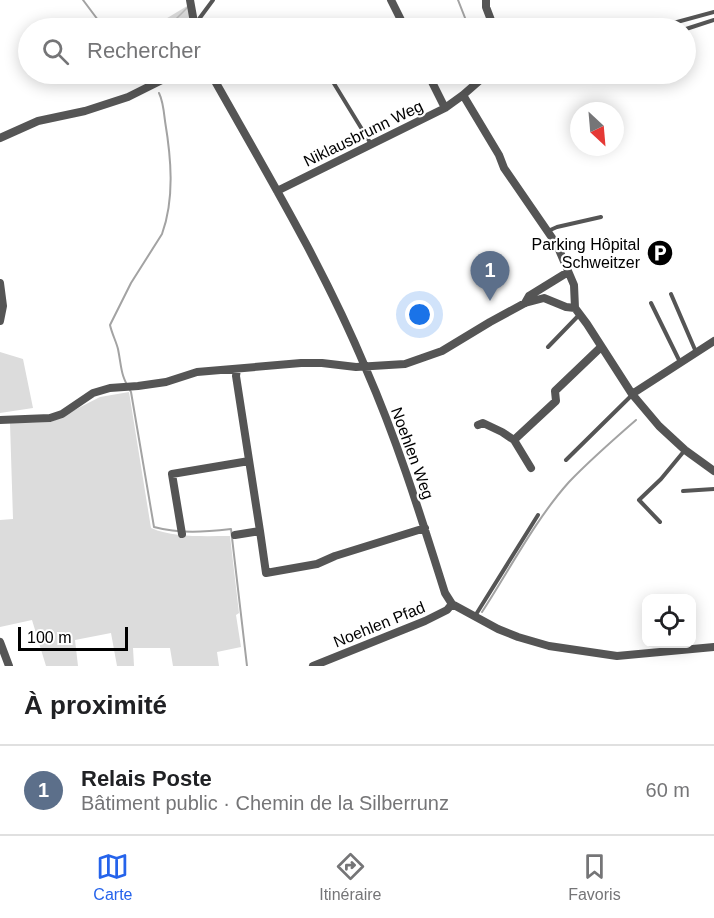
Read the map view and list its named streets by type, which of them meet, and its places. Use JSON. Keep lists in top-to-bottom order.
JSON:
{
  "streets": {
    "street": ["Niklausbrunn Weg", "Noehlen Weg", "Noehlen Pfad"]
  },
  "crossings": [
    ["Niklausbrunn Weg", "Noehlen Weg"],
    ["Noehlen Weg", "Noehlen Pfad"]
  ],
  "places": {
    "parking": ["Parking Hôpital Schweitzer"]
  },
  "scale_bar": "100 m",
  "north": "bottom right",
  "page": {
    "search": "Rechercher",
    "pins": "1",
    "scale": "100 m",
    "heading": "À proximité",
    "list": [
      {
        "mark": "1",
        "name": "Relais Poste",
        "note": "Bâtiment public · Chemin de la Silberrunz",
        "value": "60 m"
      }
    ],
    "nav": ["Carte", "Itinéraire", "Favoris"]
  }
}
